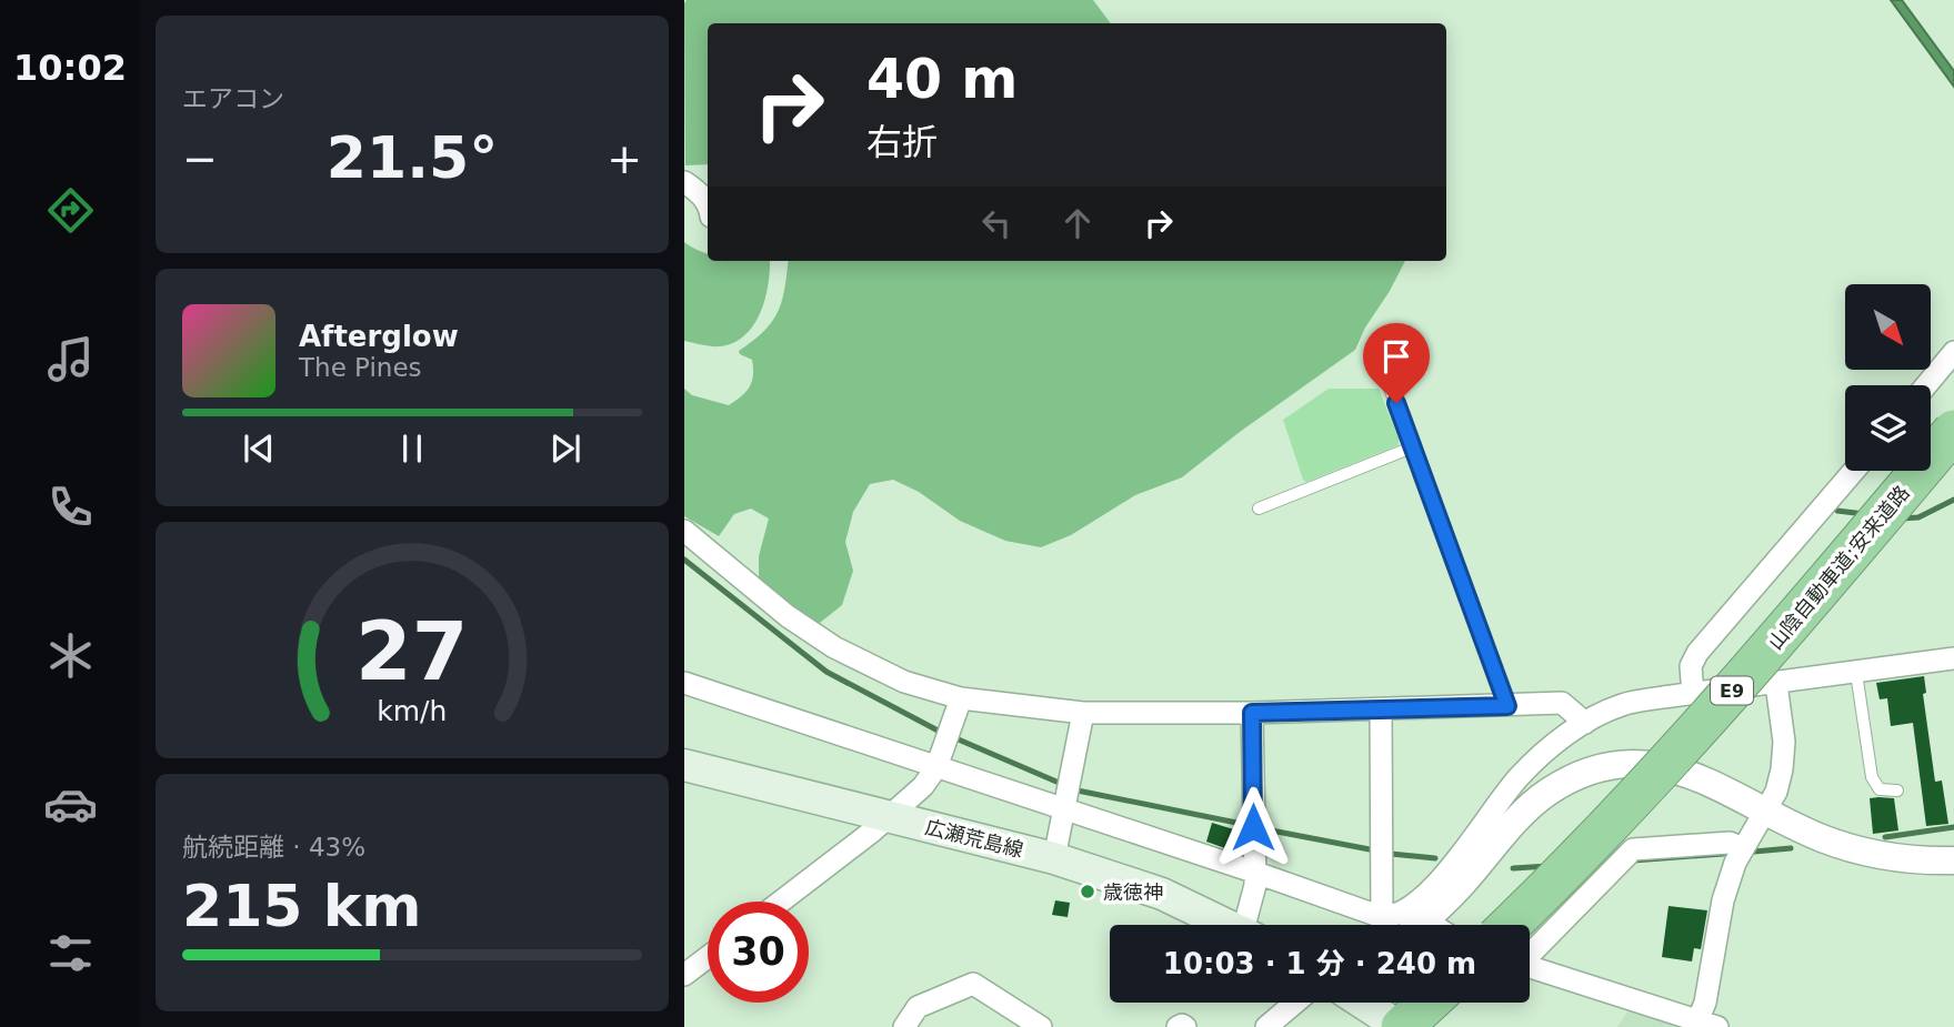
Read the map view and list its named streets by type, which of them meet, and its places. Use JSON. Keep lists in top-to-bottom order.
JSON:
{
  "streets": {
    "highway": ["山陰自動車道;安来道路", "E9"],
    "main road": ["広瀬荒島線"]
  },
  "places": ["歳徳神"],
  "north": "bottom right",
  "page": {
    "tabs": "10:02",
    "tile": [
      "エアコン",
      ["航続距離 · 43%", "215 km"]
    ],
    "turn": ["40 m", "右折"],
    "heat": ["−", "21.5°", "+"],
    "song": ["Afterglow", "The Pines"],
    "limit": "30",
    "trip": "10:03 · 1 分 · 240 m",
    "gauge": ["27", "km/h"]
  }
}
